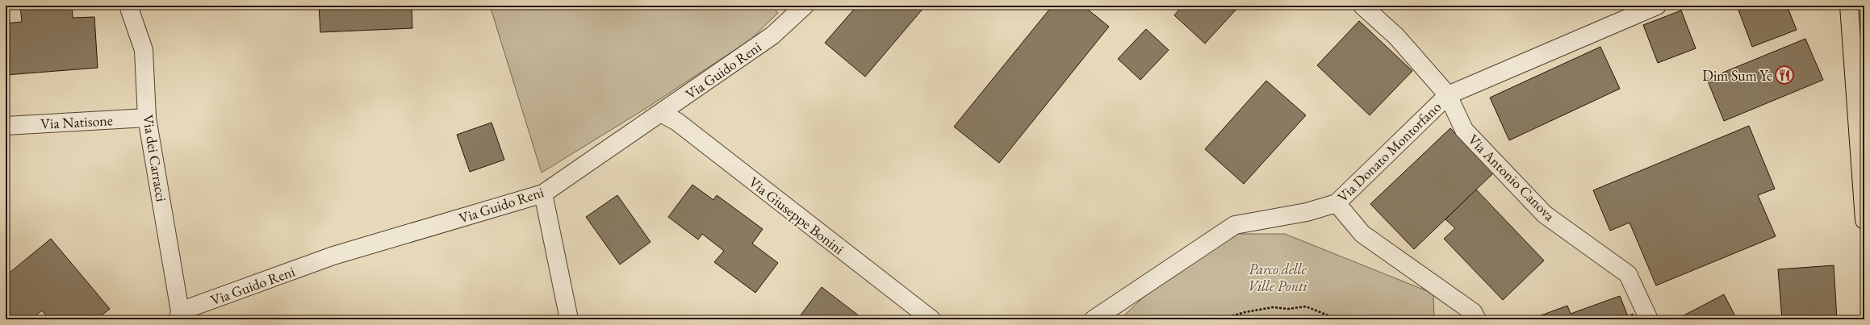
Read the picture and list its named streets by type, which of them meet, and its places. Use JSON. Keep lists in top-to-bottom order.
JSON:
{
  "streets": {
    "street": [
      "Via Guido Reni",
      "Via Natisone",
      "Via Donato Montorfano",
      "Via dei Carracci",
      "Via Antonio Canova",
      "Via Giuseppe Bonini"
    ]
  },
  "crossings": [
    ["Via Guido Reni", "Via dei Carracci"],
    ["Via Guido Reni", "Via Giuseppe Bonini"],
    ["Via Natisone", "Via dei Carracci"],
    ["Via Donato Montorfano", "Via Antonio Canova"]
  ],
  "parks": ["Parco delle Ville Ponti"],
  "places": {
    "restaurant": ["Dim Sum Ye"]
  }
}
